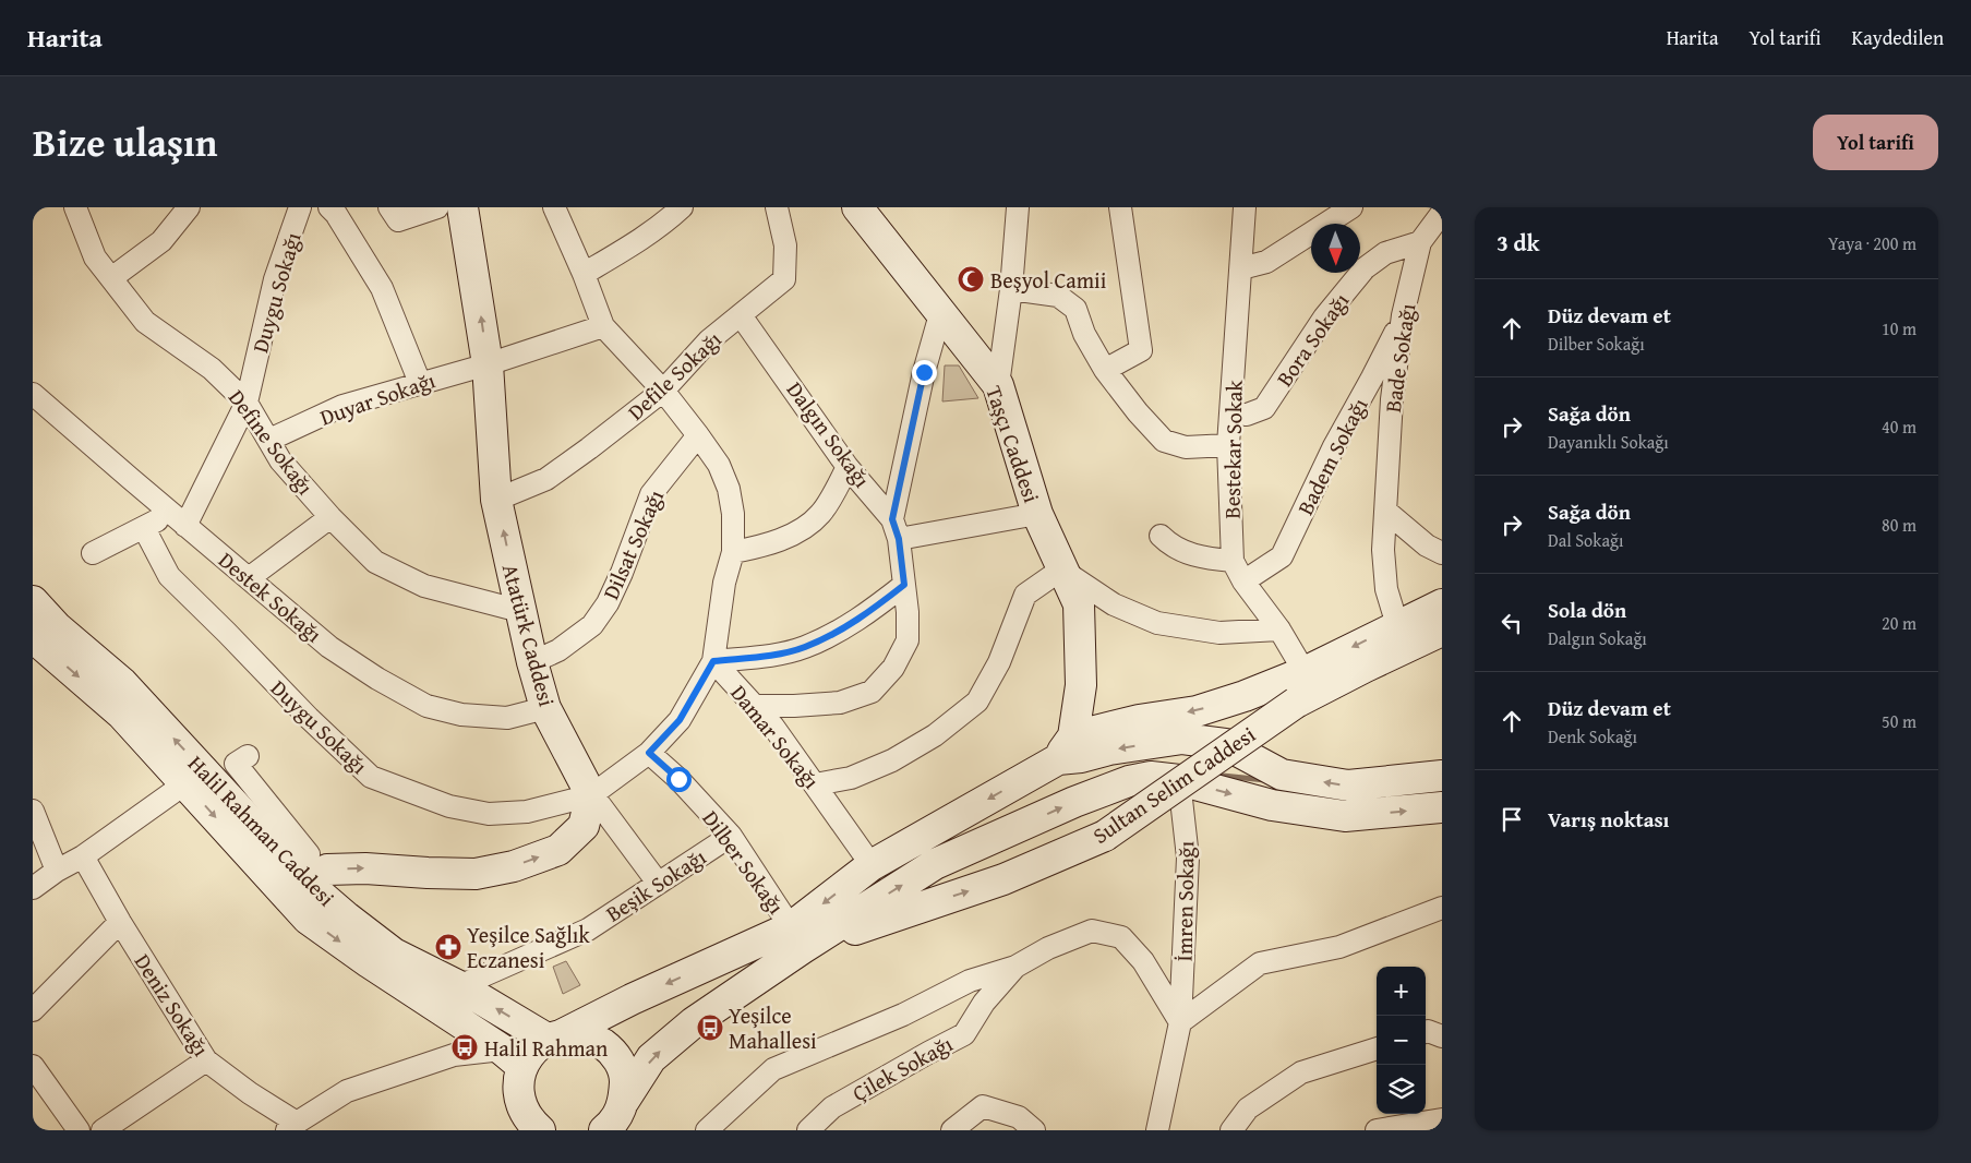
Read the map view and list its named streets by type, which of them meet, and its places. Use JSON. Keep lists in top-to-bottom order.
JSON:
{
  "streets": {
    "street": [
      "Duygu Sokağı",
      "Bora Sokağı",
      "Bade Sokağı",
      "Defile Sokağı",
      "Duyar Sokağı",
      "Dalgın Sokağı",
      "Define Sokağı",
      "Taşçı Caddesi",
      "Bestekar Sokak",
      "Badem Sokağı",
      "Dilsat Sokağı",
      "Destek Sokağı",
      "Atatürk Caddesi",
      "Damar Sokağı",
      "Sultan Selim Caddesi",
      "Halil Rahman Caddesi",
      "Dilber Sokağı",
      "Beşik Sokağı",
      "İmren Sokağı",
      "Deniz Sokağı",
      "Çilek Sokağı"
    ]
  },
  "crossings": [
    ["Duygu Sokağı", "Define Sokağı"],
    ["Duygu Sokağı", "Destek Sokağı"],
    ["Duygu Sokağı", "Atatürk Caddesi"],
    ["Bora Sokağı", "Bade Sokağı"],
    ["Bora Sokağı", "Bestekar Sokak"],
    ["Bade Sokağı", "Badem Sokağı"],
    ["Bade Sokağı", "Sultan Selim Caddesi"],
    ["Defile Sokağı", "Dalgın Sokağı"],
    ["Defile Sokağı", "Atatürk Caddesi"],
    ["Duyar Sokağı", "Define Sokağı"],
    ["Duyar Sokağı", "Atatürk Caddesi"],
    ["Define Sokağı", "Atatürk Caddesi"],
    ["Taşçı Caddesi", "Sultan Selim Caddesi"],
    ["Bestekar Sokak", "Badem Sokağı"],
    ["Bestekar Sokak", "Sultan Selim Caddesi"],
    ["Dilsat Sokağı", "Atatürk Caddesi"],
    ["Destek Sokağı", "Atatürk Caddesi"],
    ["Sultan Selim Caddesi", "Dilber Sokağı"],
    ["Halil Rahman Caddesi", "Beşik Sokağı"],
    ["Dilber Sokağı", "Beşik Sokağı"],
    ["İmren Sokağı", "Çilek Sokağı"]
  ],
  "places": {
    "mosque": ["Beşyol Camii"],
    "pharmacy": ["Yeşilce Sağlık Eczanesi"],
    "bus stop": ["Yeşilce Mahallesi", "Halil Rahman"]
  },
  "north": "bottom",
  "page": {
    "header": "Harita",
    "nav": ["Harita", "Yol tarifi", "Kaydedilen"],
    "title": "Bize ulaşın",
    "buttons": "Yol tarifi",
    "heading": ["3 dk", "Yaya · 200 m"],
    "list": [
      ["Düz devam et", "Dilber Sokağı", "10 m"],
      ["Sağa dön", "Dayanıklı Sokağı", "40 m"],
      ["Sağa dön", "Dal Sokağı", "80 m"],
      ["Sola dön", "Dalgın Sokağı", "20 m"],
      ["Düz devam et", "Denk Sokağı", "50 m"],
      "Varış noktası"
    ],
    "map_buttons": ["+", "−"]
  }
}
